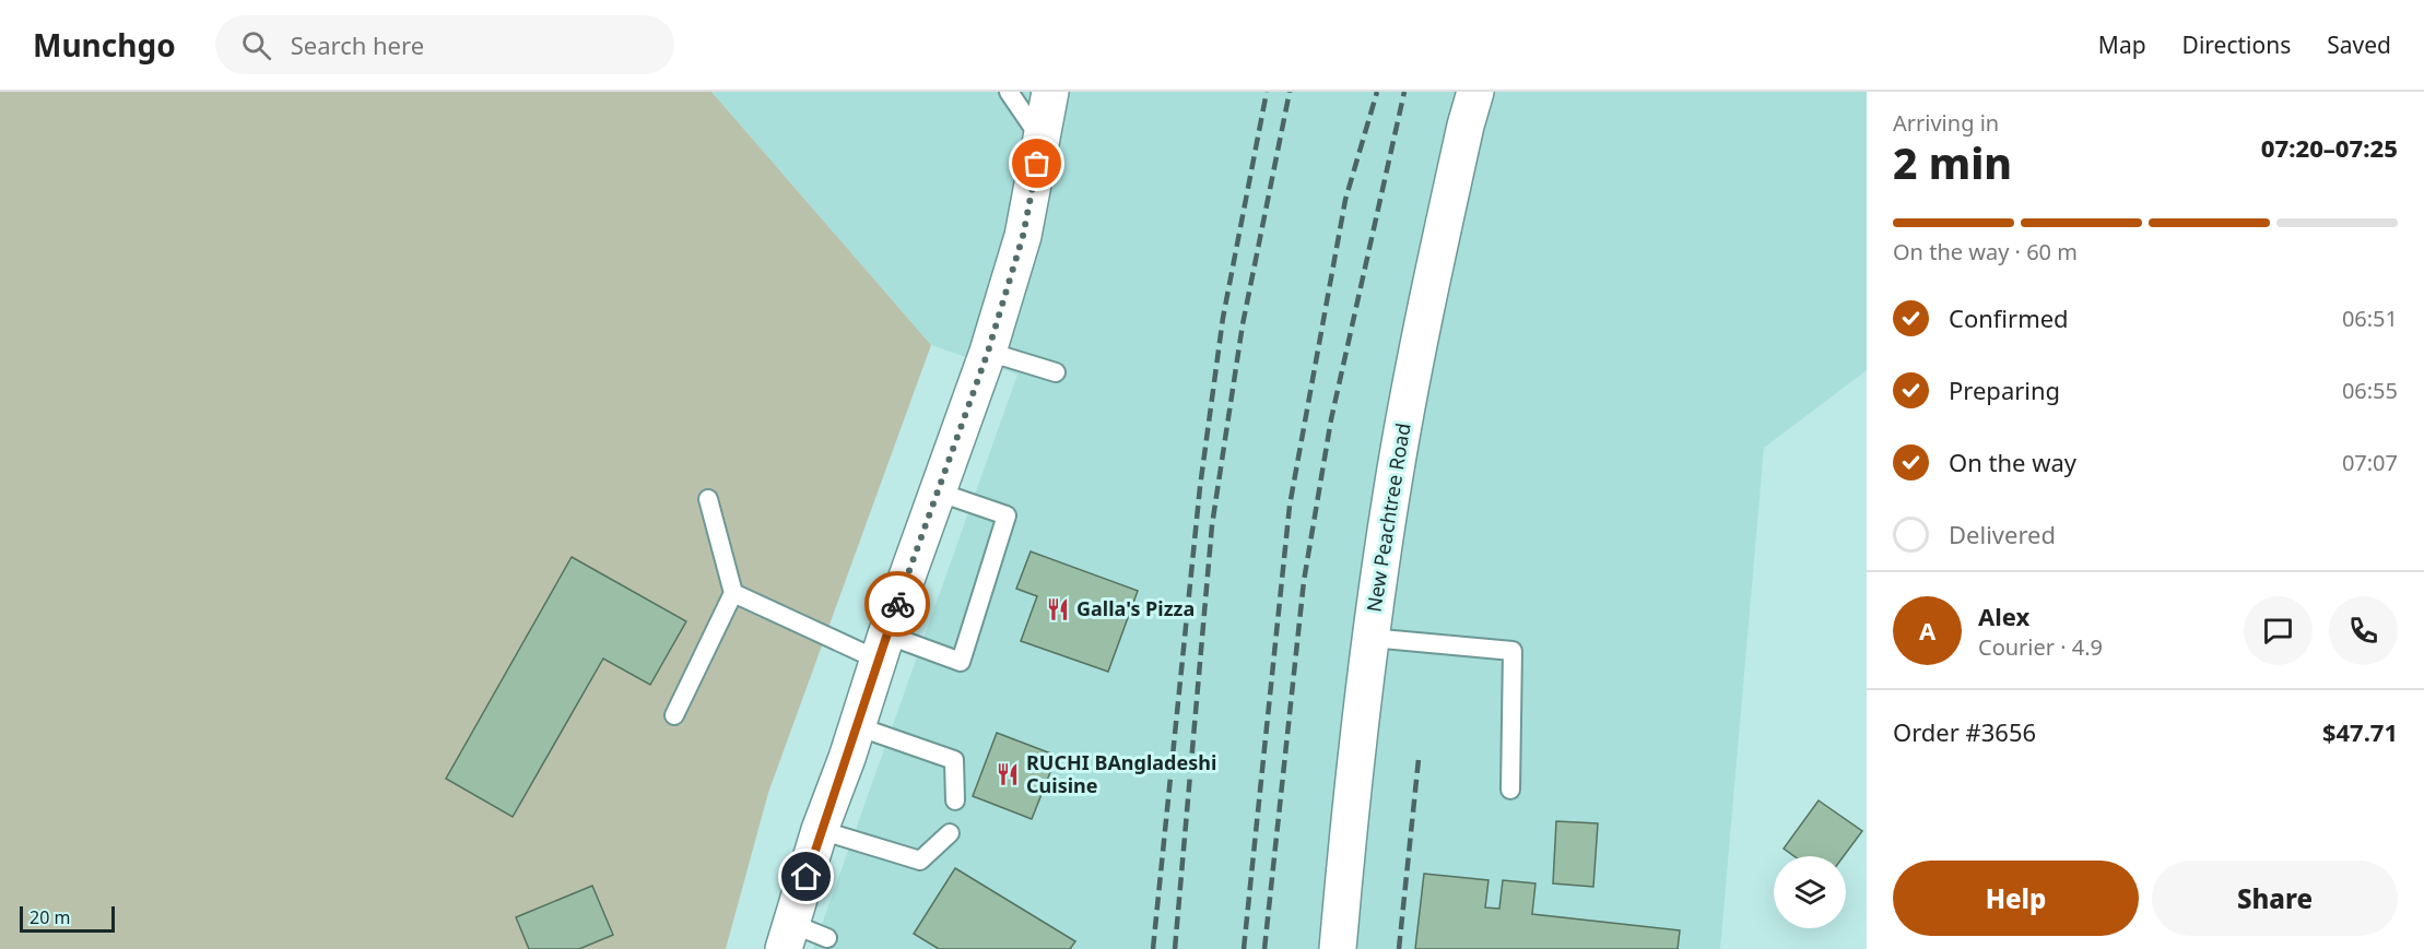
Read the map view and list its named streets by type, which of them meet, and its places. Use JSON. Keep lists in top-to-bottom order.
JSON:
{
  "streets": {
    "main road": ["New Peachtree Road"]
  },
  "places": {
    "restaurant": ["Galla's Pizza", "RUCHI BAngladeshi Cuisine"]
  },
  "scale_bar": "20 m",
  "page": {
    "header": "Munchgo",
    "search": "Search here",
    "nav": ["Map", "Directions", "Saved"],
    "heading": ["2 min", "Arriving in", "07:20–07:25"],
    "panel": [
      "Alex",
      "Courier · 4.9",
      "Order #3656",
      "$47.71"
    ],
    "bar": "On the way · 60 m",
    "list": [
      ["Confirmed", "06:51"],
      ["Preparing", "06:55"],
      ["On the way", "07:07"],
      "Delivered"
    ],
    "round": "A",
    "buttons": ["Help", "Share"],
    "scale": "20 m"
  }
}
